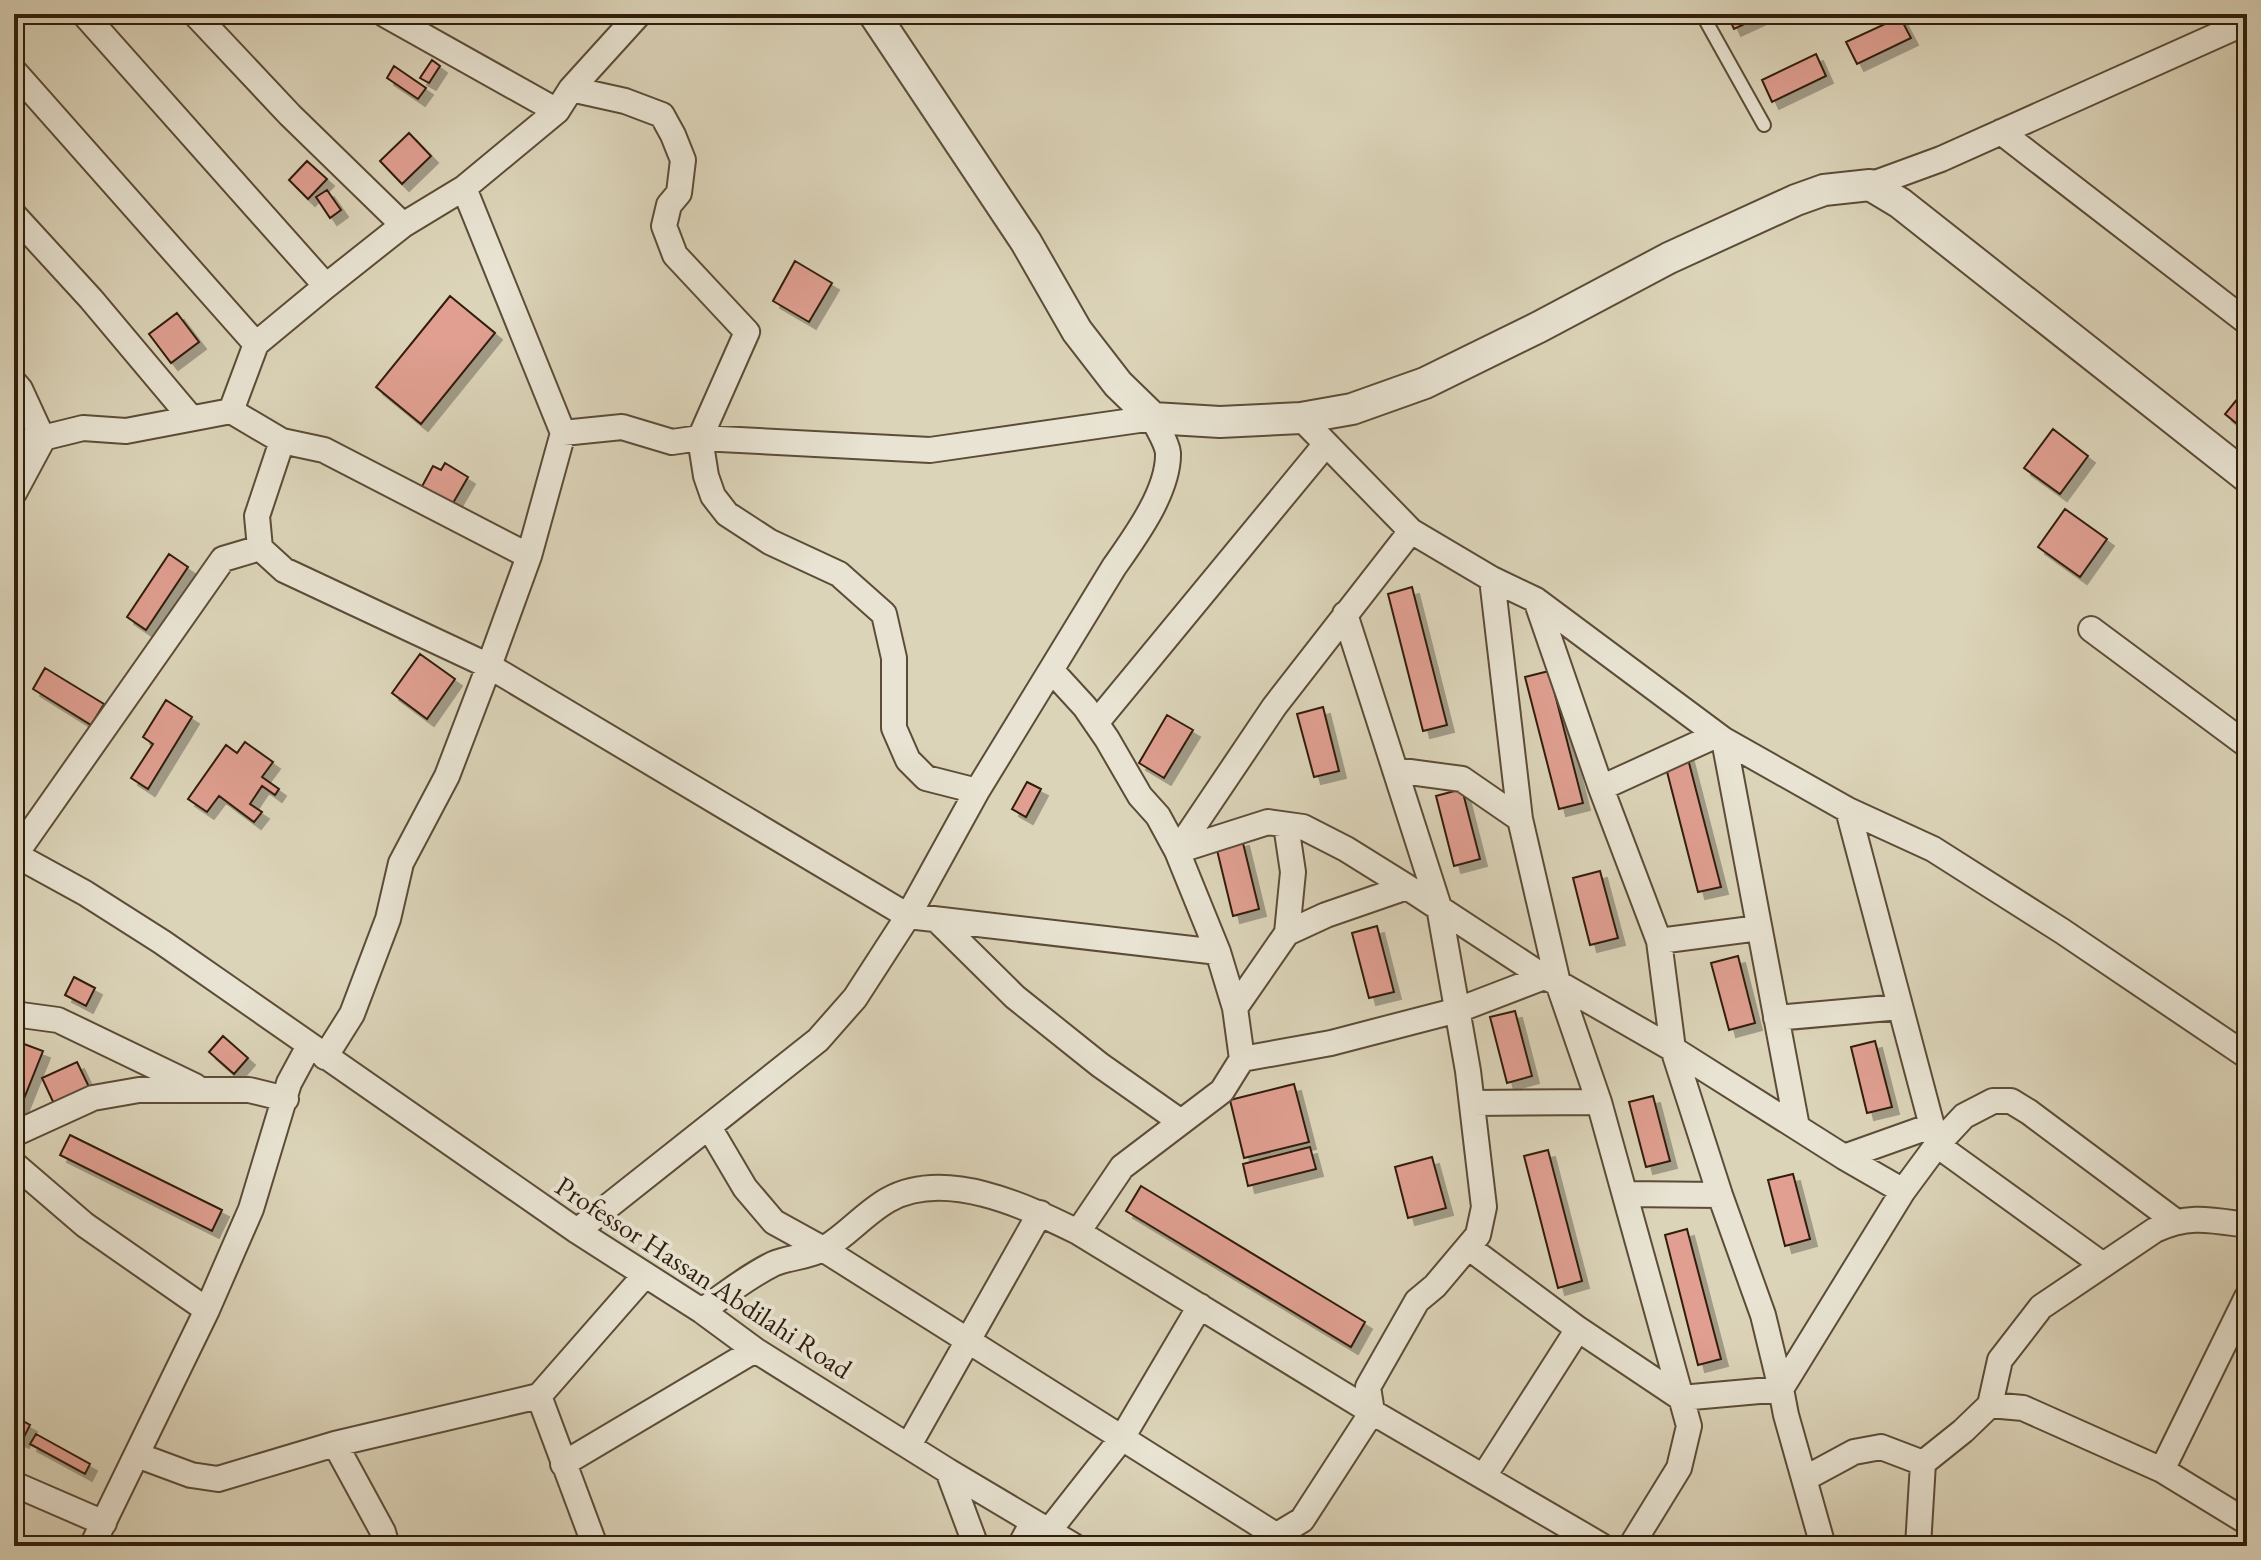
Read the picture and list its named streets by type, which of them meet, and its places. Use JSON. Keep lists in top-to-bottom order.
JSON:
{
  "streets": {
    "street": ["Professor Hassan Abdilahi Road"]
  }
}
